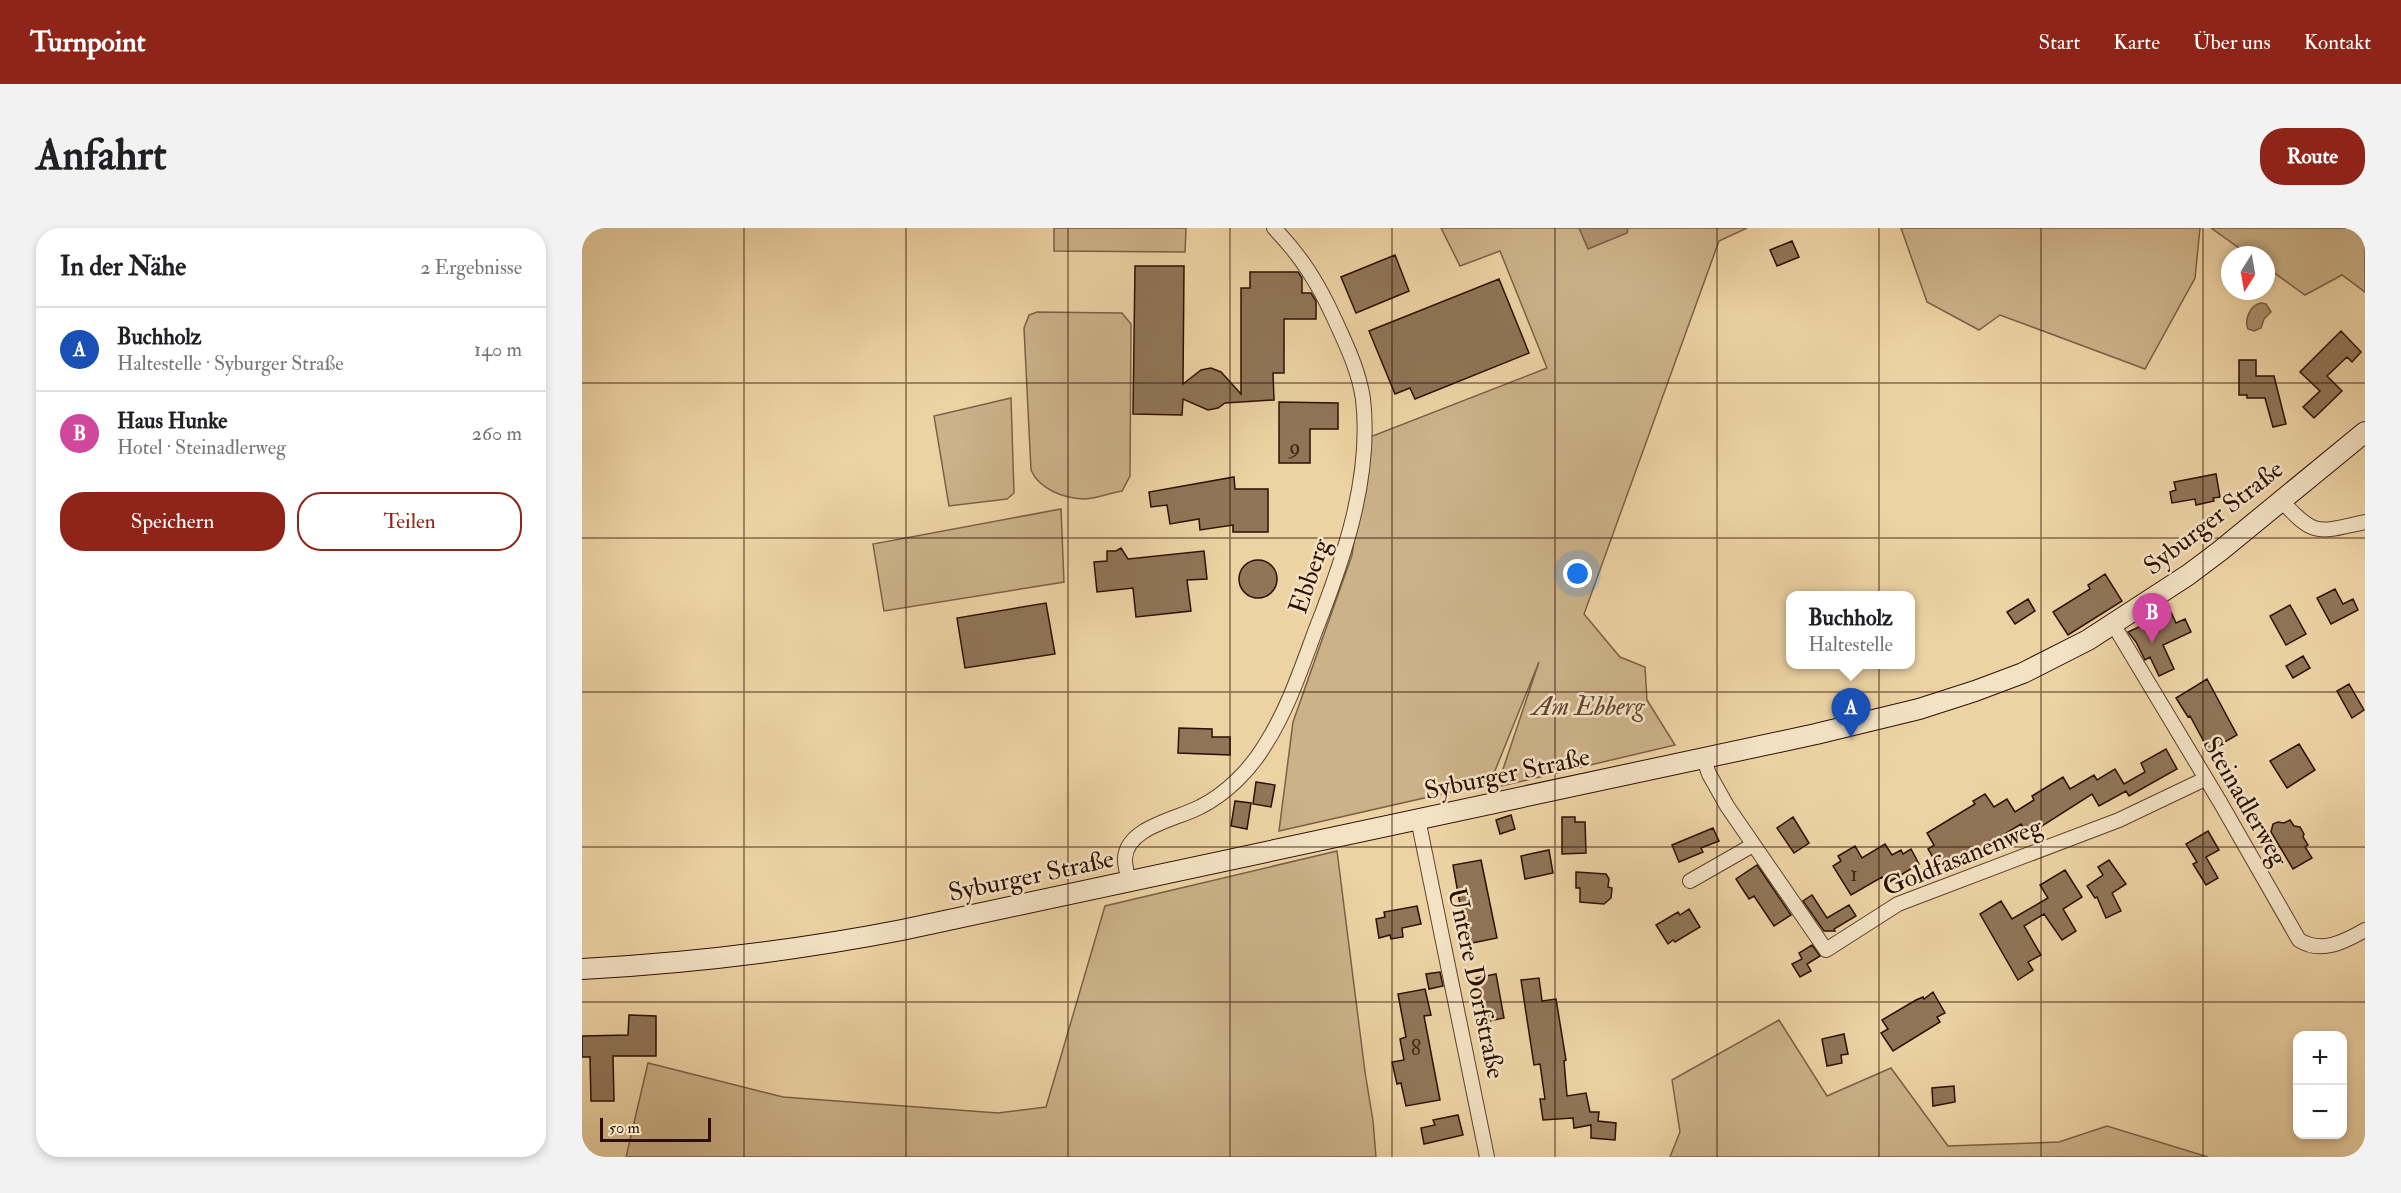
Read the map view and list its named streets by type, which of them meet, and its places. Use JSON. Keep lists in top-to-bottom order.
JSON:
{
  "streets": {
    "street": [
      "Syburger Straße",
      "Ebberg",
      "Steinadlerweg",
      "Goldfasanenweg",
      "Untere Dorfstraße"
    ]
  },
  "crossings": [
    ["Syburger Straße", "Ebberg"],
    ["Syburger Straße", "Steinadlerweg"],
    ["Syburger Straße", "Goldfasanenweg"],
    ["Syburger Straße", "Untere Dorfstraße"],
    ["Steinadlerweg", "Goldfasanenweg"]
  ],
  "parks": ["Am Ebberg"],
  "house_numbers": ["9", "1", "8"],
  "scale_bar": "50 m",
  "north": "bottom",
  "page": {
    "header": "Turnpoint",
    "nav": [
      "Start",
      "Karte",
      "Über uns",
      "Kontakt"
    ],
    "buttons": [
      "Route",
      ["Speichern", "Teilen"]
    ],
    "title": "Anfahrt",
    "heading": ["In der Nähe", "2 Ergebnisse"],
    "list": [
      {
        "mark": "A",
        "name": "Buchholz",
        "note": "Haltestelle · Syburger Straße",
        "value": "140 m"
      },
      {
        "mark": "B",
        "name": "Haus Hunke",
        "note": "Hotel · Steinadlerweg",
        "value": "260 m"
      }
    ],
    "popup": ["Buchholz", "Haltestelle"],
    "pins": ["B", "A"],
    "map_buttons": ["+", "−"],
    "scale": "50 m"
  }
}
